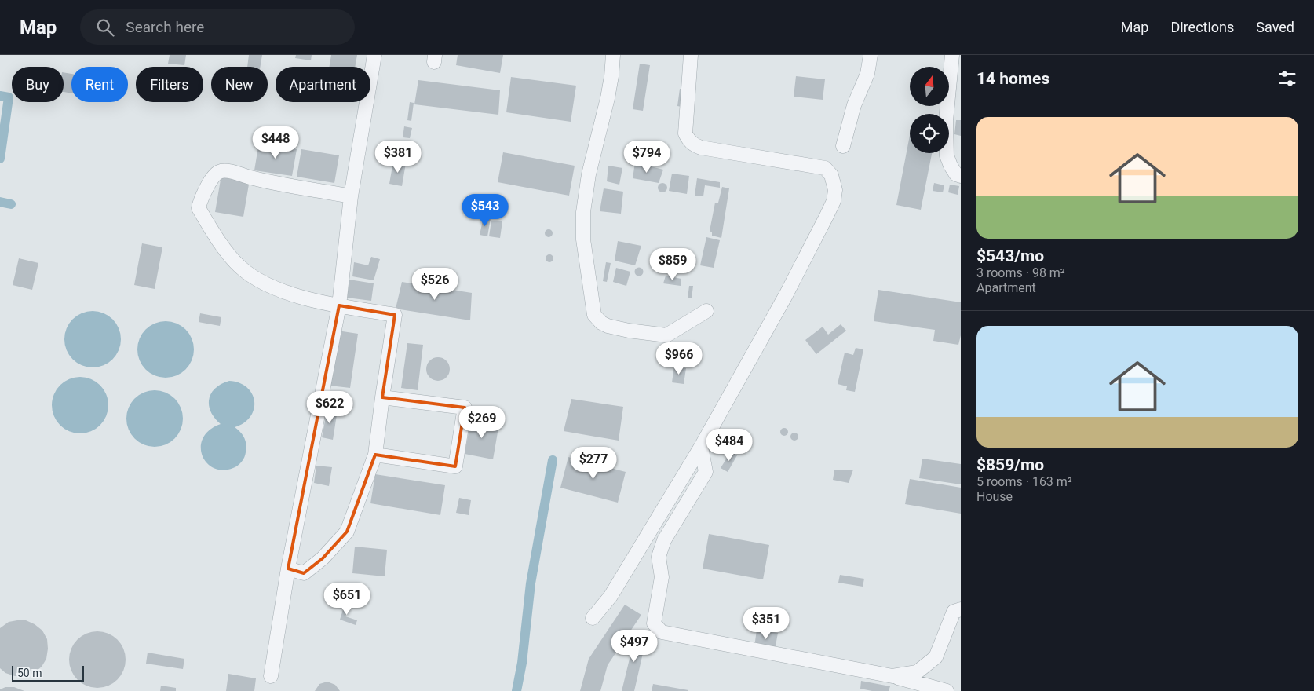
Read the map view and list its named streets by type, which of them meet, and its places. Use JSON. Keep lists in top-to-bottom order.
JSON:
{
  "scale_bar": "50 m",
  "north": "top",
  "page": {
    "header": "Map",
    "search": "Search here",
    "nav": ["Map", "Directions", "Saved"],
    "heading": "14 homes",
    "chip": [
      "Buy",
      "Rent",
      "Filters",
      "New",
      "Apartment"
    ],
    "list": [
      {
        "name": "$543/mo",
        "note": "3 rooms · 98 m² · Apartment"
      },
      {
        "name": "$859/mo",
        "note": "5 rooms · 163 m² · House"
      }
    ],
    "price": [
      "$448",
      "$381",
      "$794",
      "$543",
      "$859",
      "$526",
      "$966",
      "$622",
      "$269",
      "$484",
      "$277",
      "$651",
      "$351",
      "$497"
    ],
    "scale": "50 m"
  }
}
